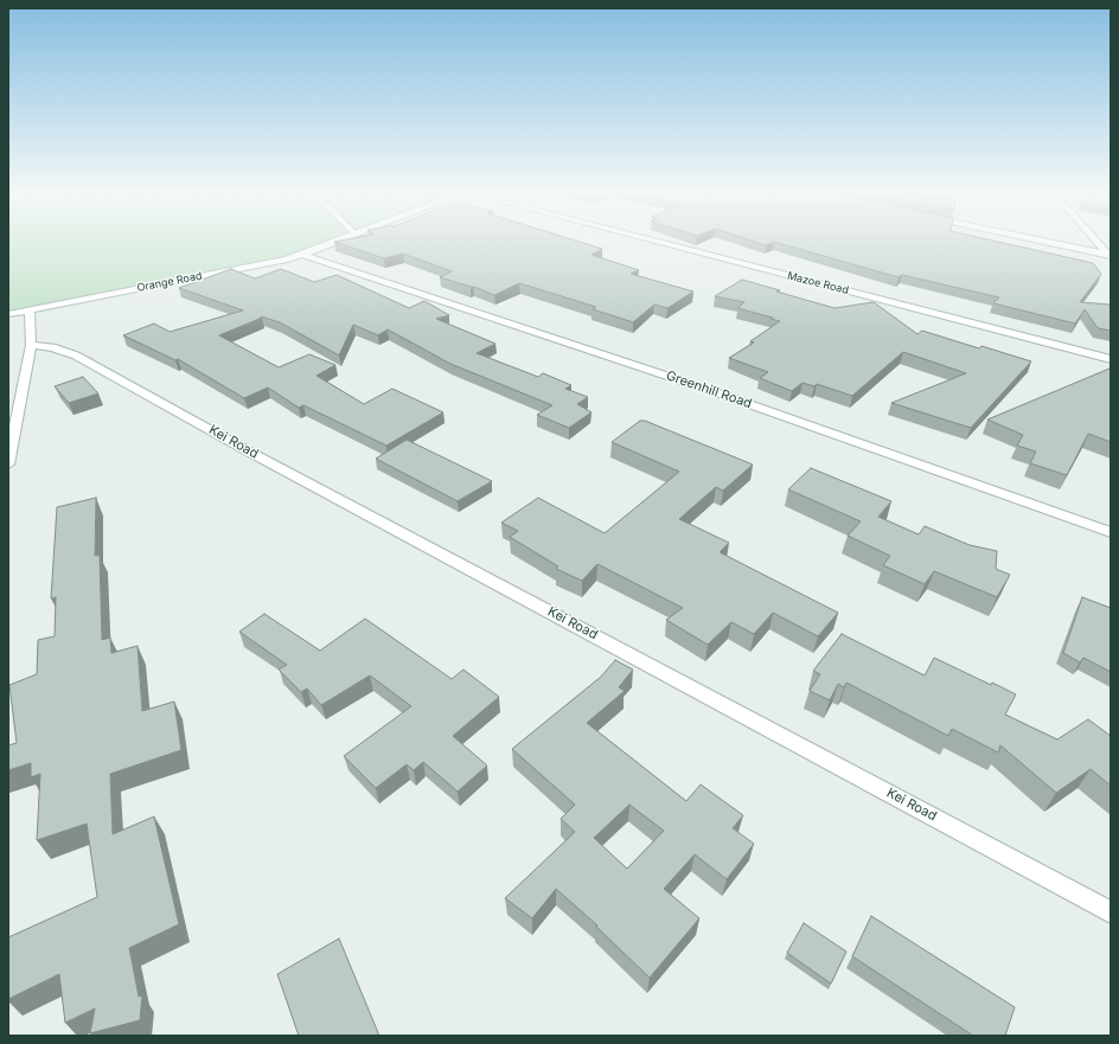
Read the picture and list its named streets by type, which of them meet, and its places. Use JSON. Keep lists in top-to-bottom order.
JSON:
{
  "streets": {
    "street": [
      "Orange Road",
      "Mazoe Road",
      "Greenhill Road",
      "Kei Road"
    ]
  },
  "crossings": [
    ["Orange Road", "Greenhill Road"]
  ]
}
